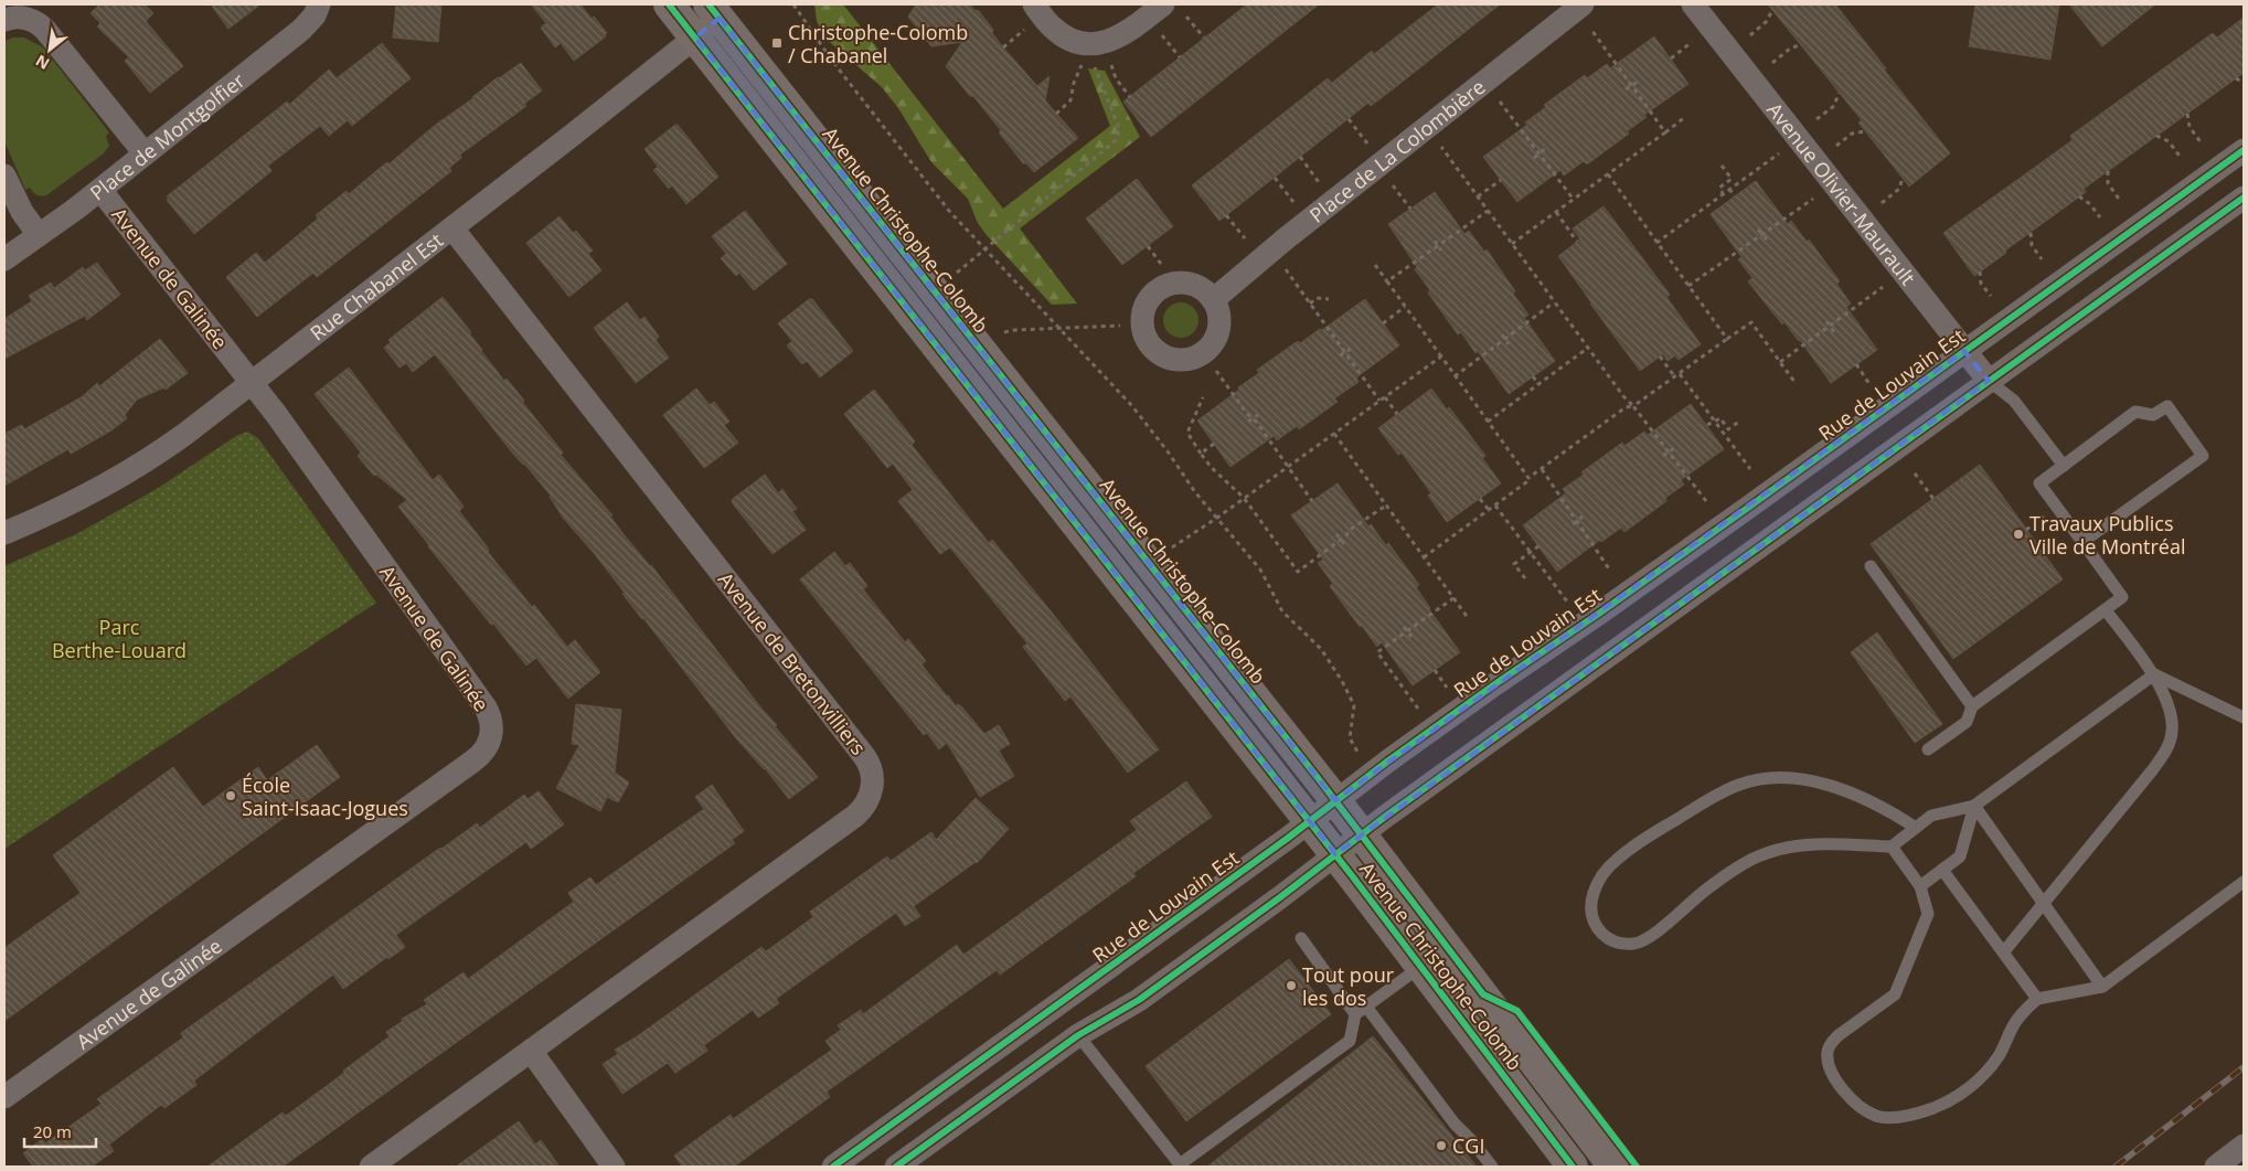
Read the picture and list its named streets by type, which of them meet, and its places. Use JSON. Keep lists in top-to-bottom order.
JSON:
{
  "streets": {
    "main road": ["Avenue Christophe-Colomb"],
    "street": [
      "Place de Montgolfier",
      "Place de La Colombière",
      "Avenue Olivier-Maurault",
      "Avenue de Galinée",
      "Rue Chabanel Est",
      "Rue de Louvain Est",
      "Avenue de Bretonvilliers"
    ]
  },
  "crossings": [
    ["Place de Montgolfier", "Avenue de Galinée"],
    ["Avenue Olivier-Maurault", "Rue de Louvain Est"],
    ["Avenue Christophe-Colomb", "Rue Chabanel Est"],
    ["Avenue Christophe-Colomb", "Rue de Louvain Est"],
    ["Avenue de Galinée", "Rue Chabanel Est"],
    ["Rue Chabanel Est", "Avenue de Bretonvilliers"]
  ],
  "parks": ["Parc Berthe-Louard"],
  "places": {
    "transit": ["Christophe-Colomb / Chabanel"],
    "other": [
      "Travaux Publics Ville de Montréal",
      "École Saint-Isaac-Jogues",
      "Tout pour les dos",
      "CGI"
    ]
  },
  "scale_bar": "20 m",
  "north": "bottom left"
}
